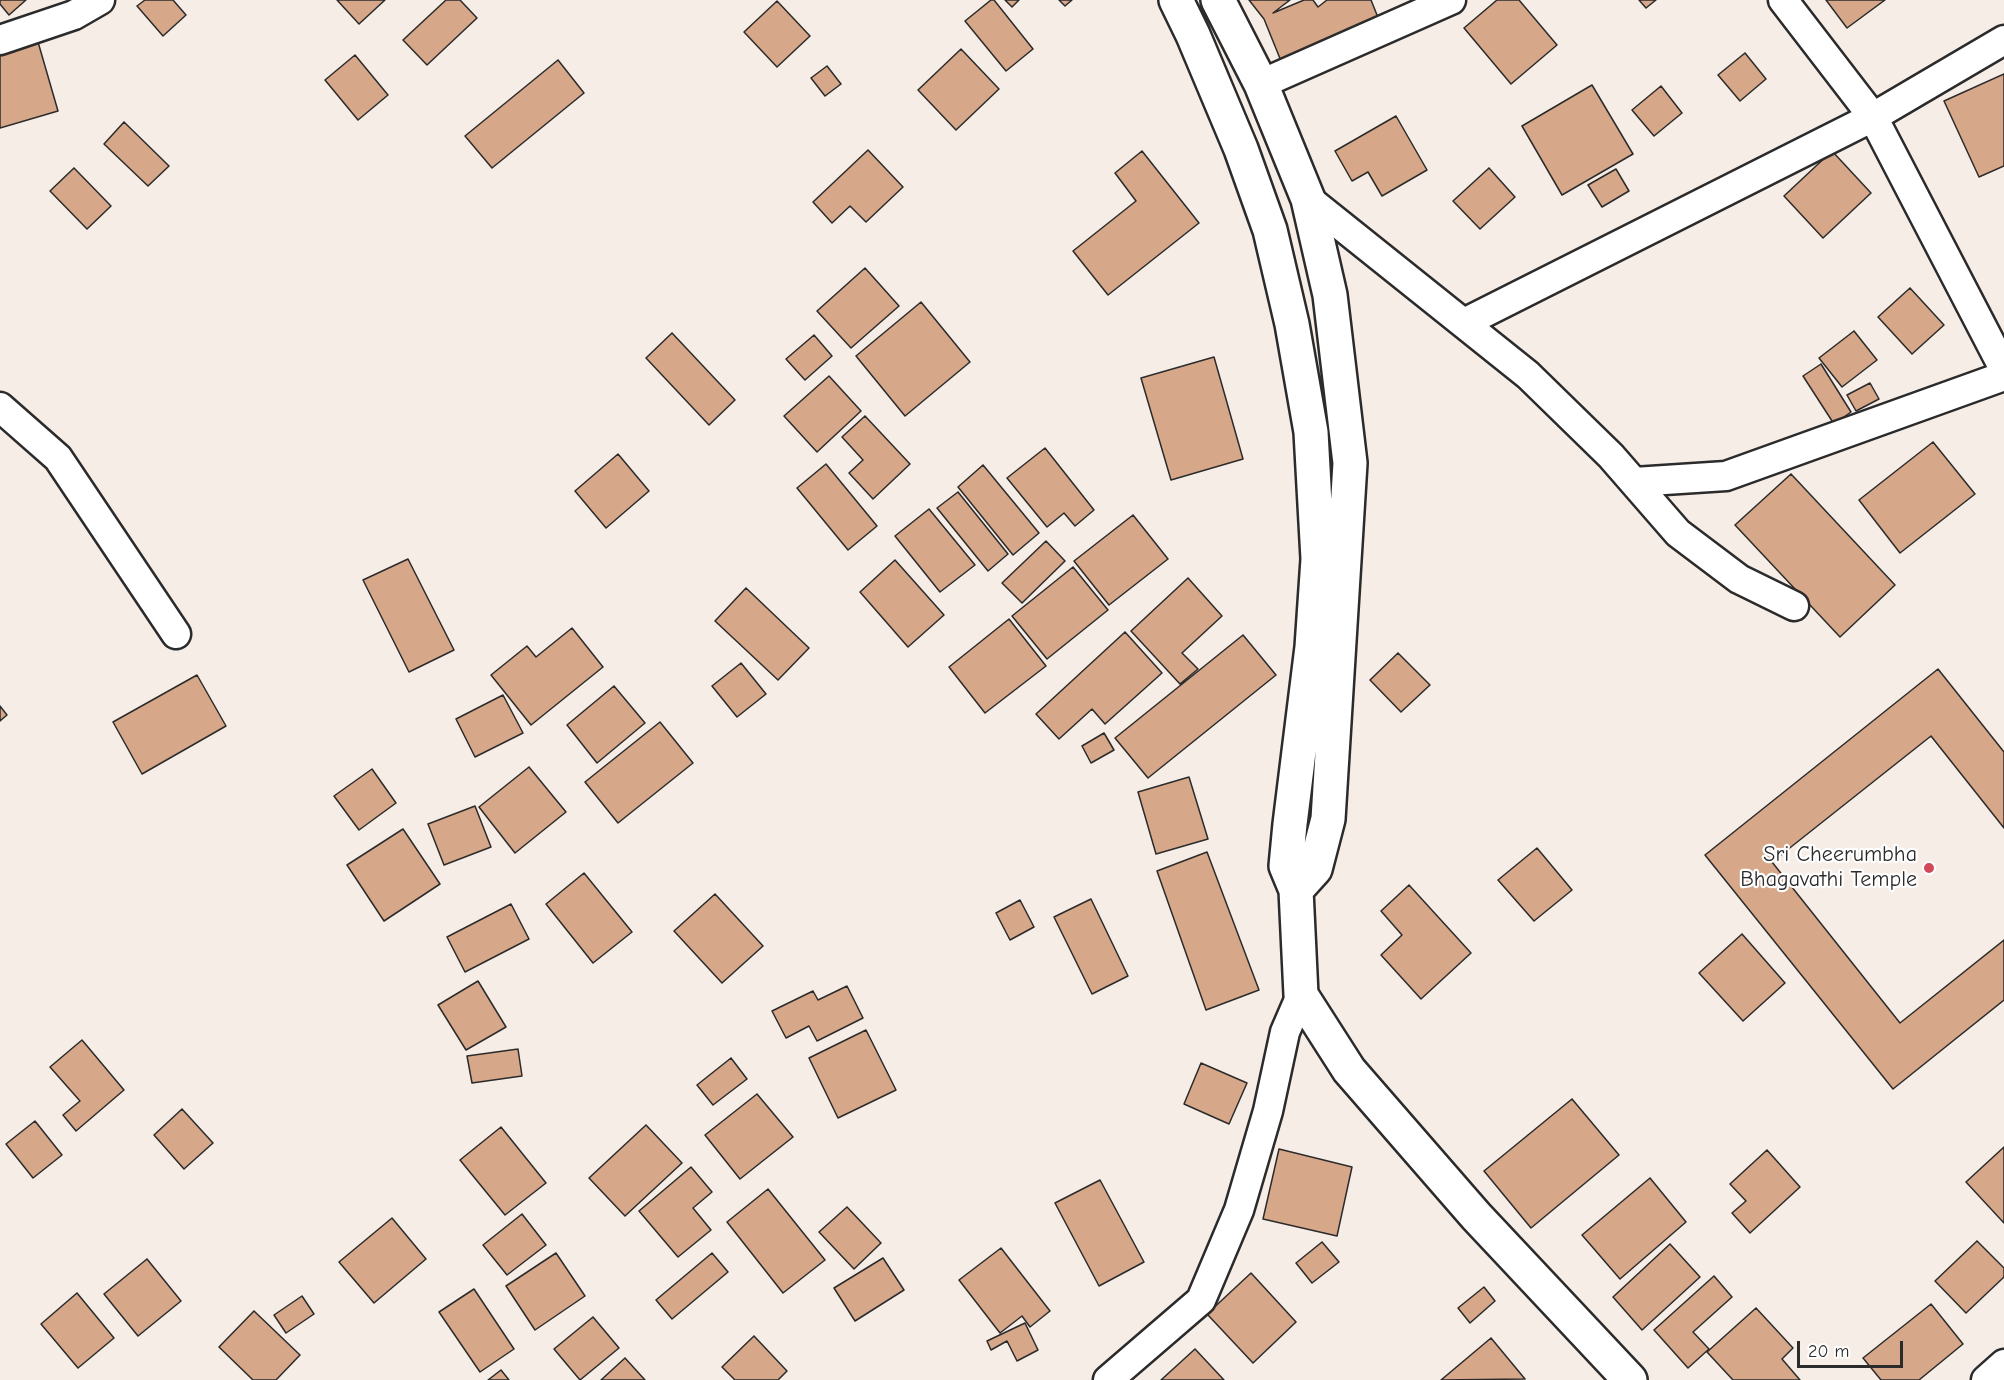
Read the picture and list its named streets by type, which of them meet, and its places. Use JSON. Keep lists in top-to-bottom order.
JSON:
{
  "places": ["Sri Cheerumbha Bhagavathi Temple"],
  "scale_bar": "20 m"
}
